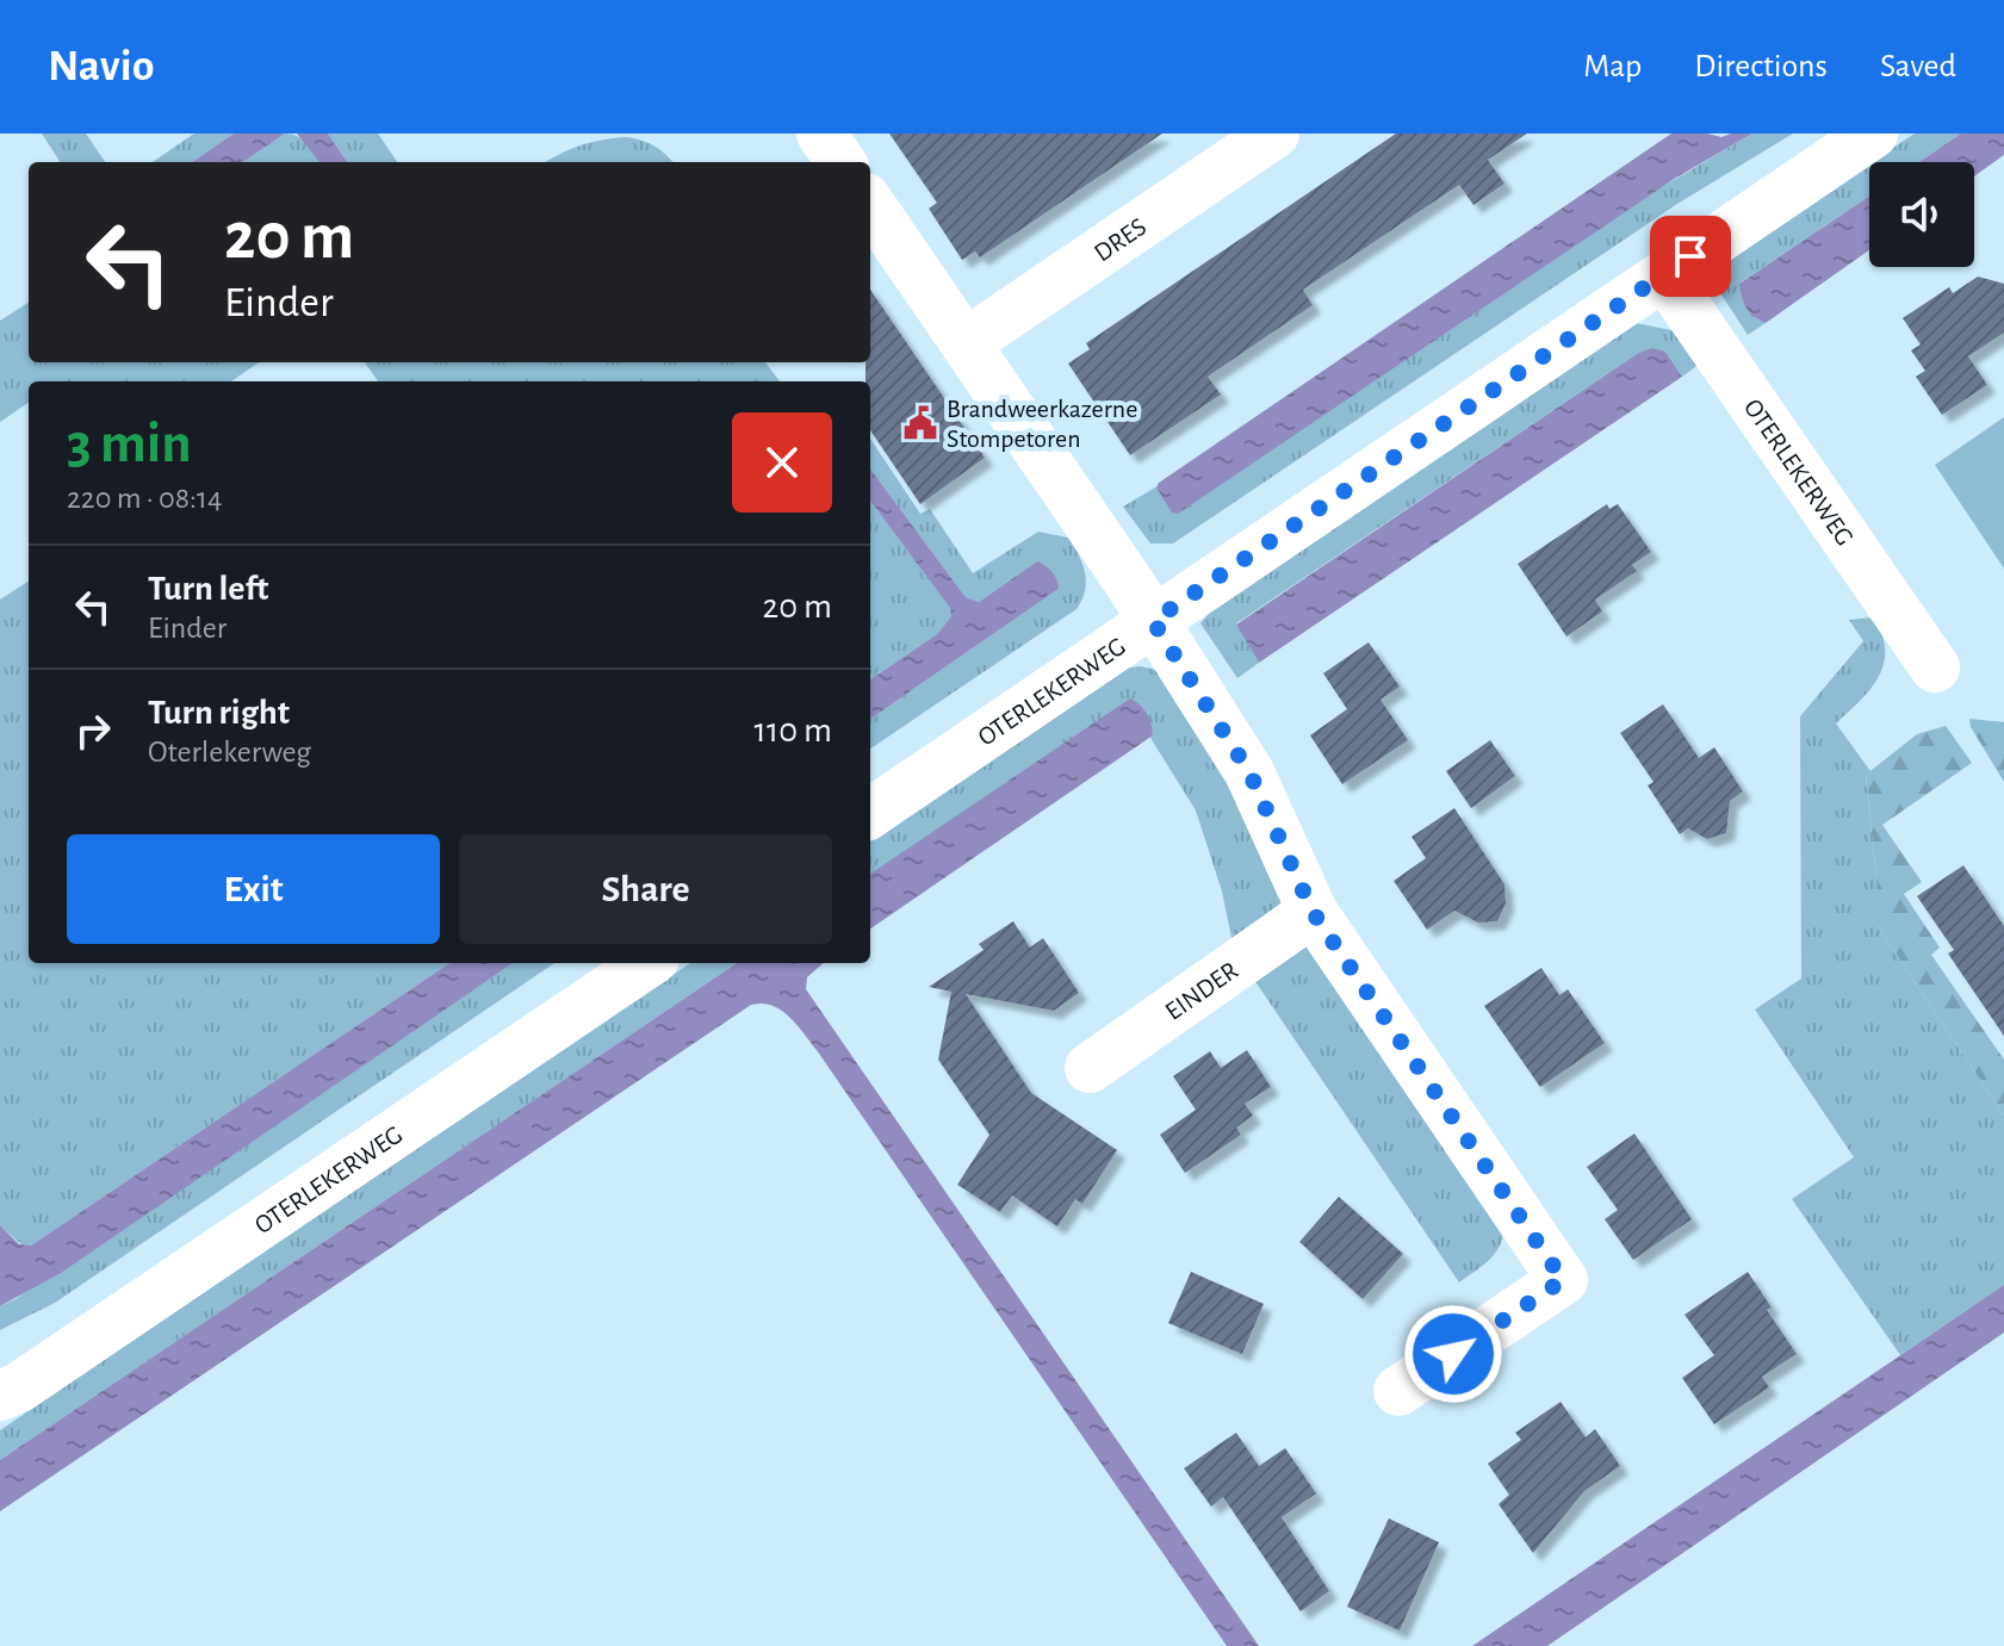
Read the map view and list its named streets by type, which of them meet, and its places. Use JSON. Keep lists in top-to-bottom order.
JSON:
{
  "streets": {
    "street": ["DRES", "OTERLEKERWEG", "EINDER"]
  },
  "places": {
    "public building": ["Brandweerkazerne Stompetoren"]
  },
  "page": {
    "header": "Navio",
    "nav": ["Map", "Directions", "Saved"],
    "turn": ["20 m", "Einder"],
    "heading": ["3 min", "220 m · 08:14"],
    "list": [
      {
        "name": "Turn left",
        "note": "Einder",
        "value": "20 m"
      },
      {
        "name": "Turn right",
        "note": "Oterlekerweg",
        "value": "110 m"
      }
    ],
    "buttons": ["Exit", "Share"]
  }
}
